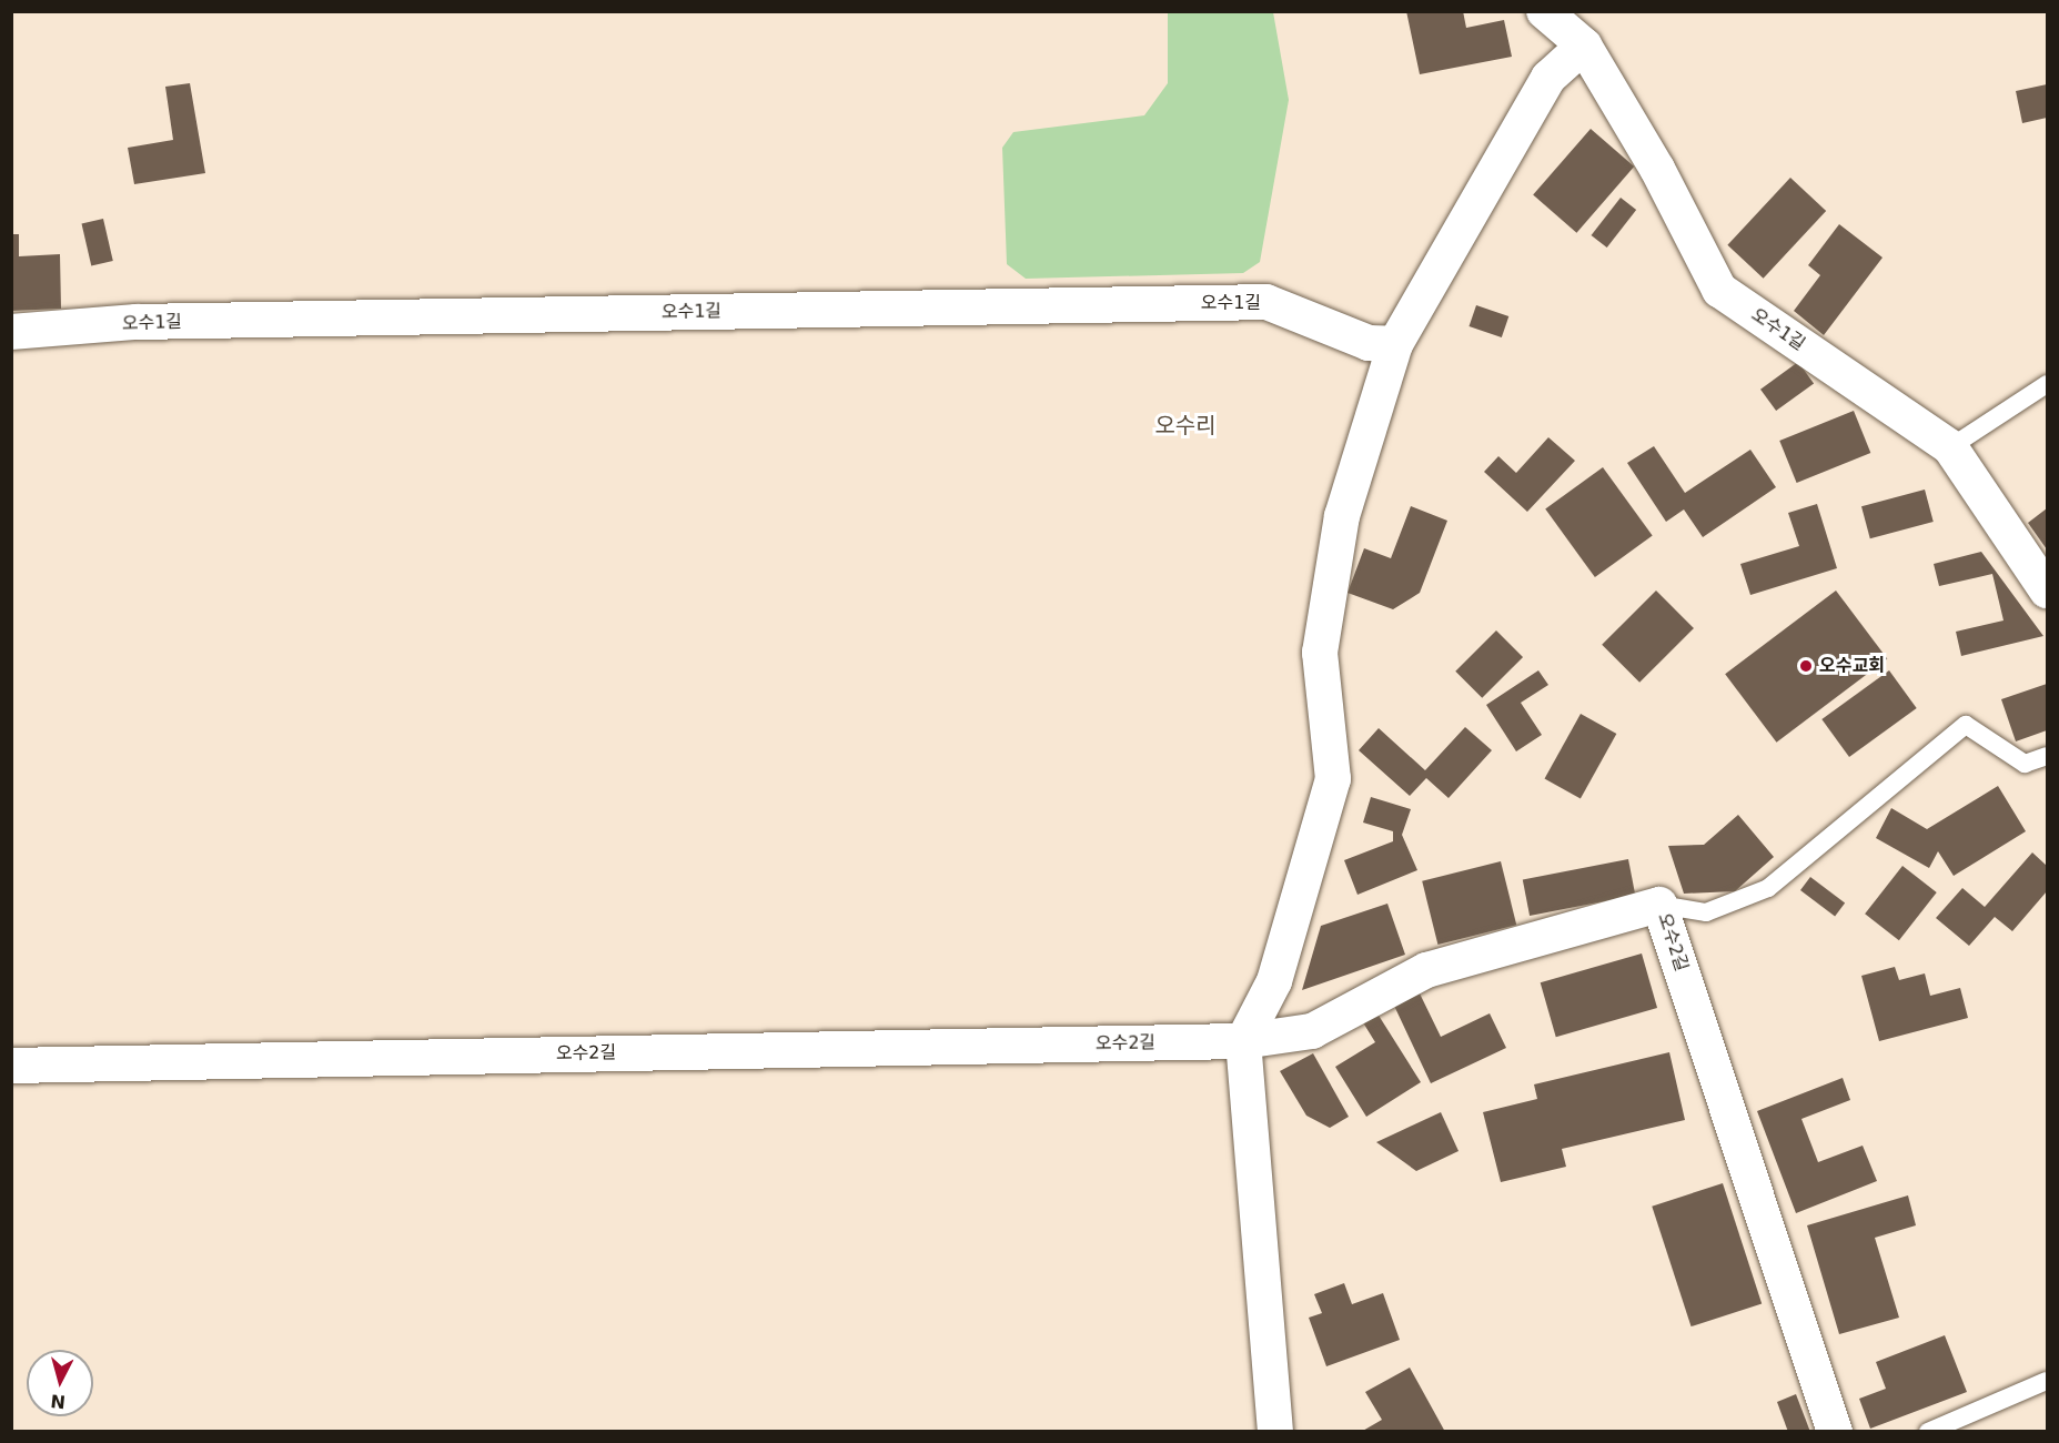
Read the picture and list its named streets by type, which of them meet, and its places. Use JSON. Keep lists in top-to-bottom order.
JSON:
{
  "streets": {
    "street": ["오수1길", "오수2길"]
  },
  "districts": ["오수리"],
  "places": ["오수교회"],
  "north": "bottom"
}
